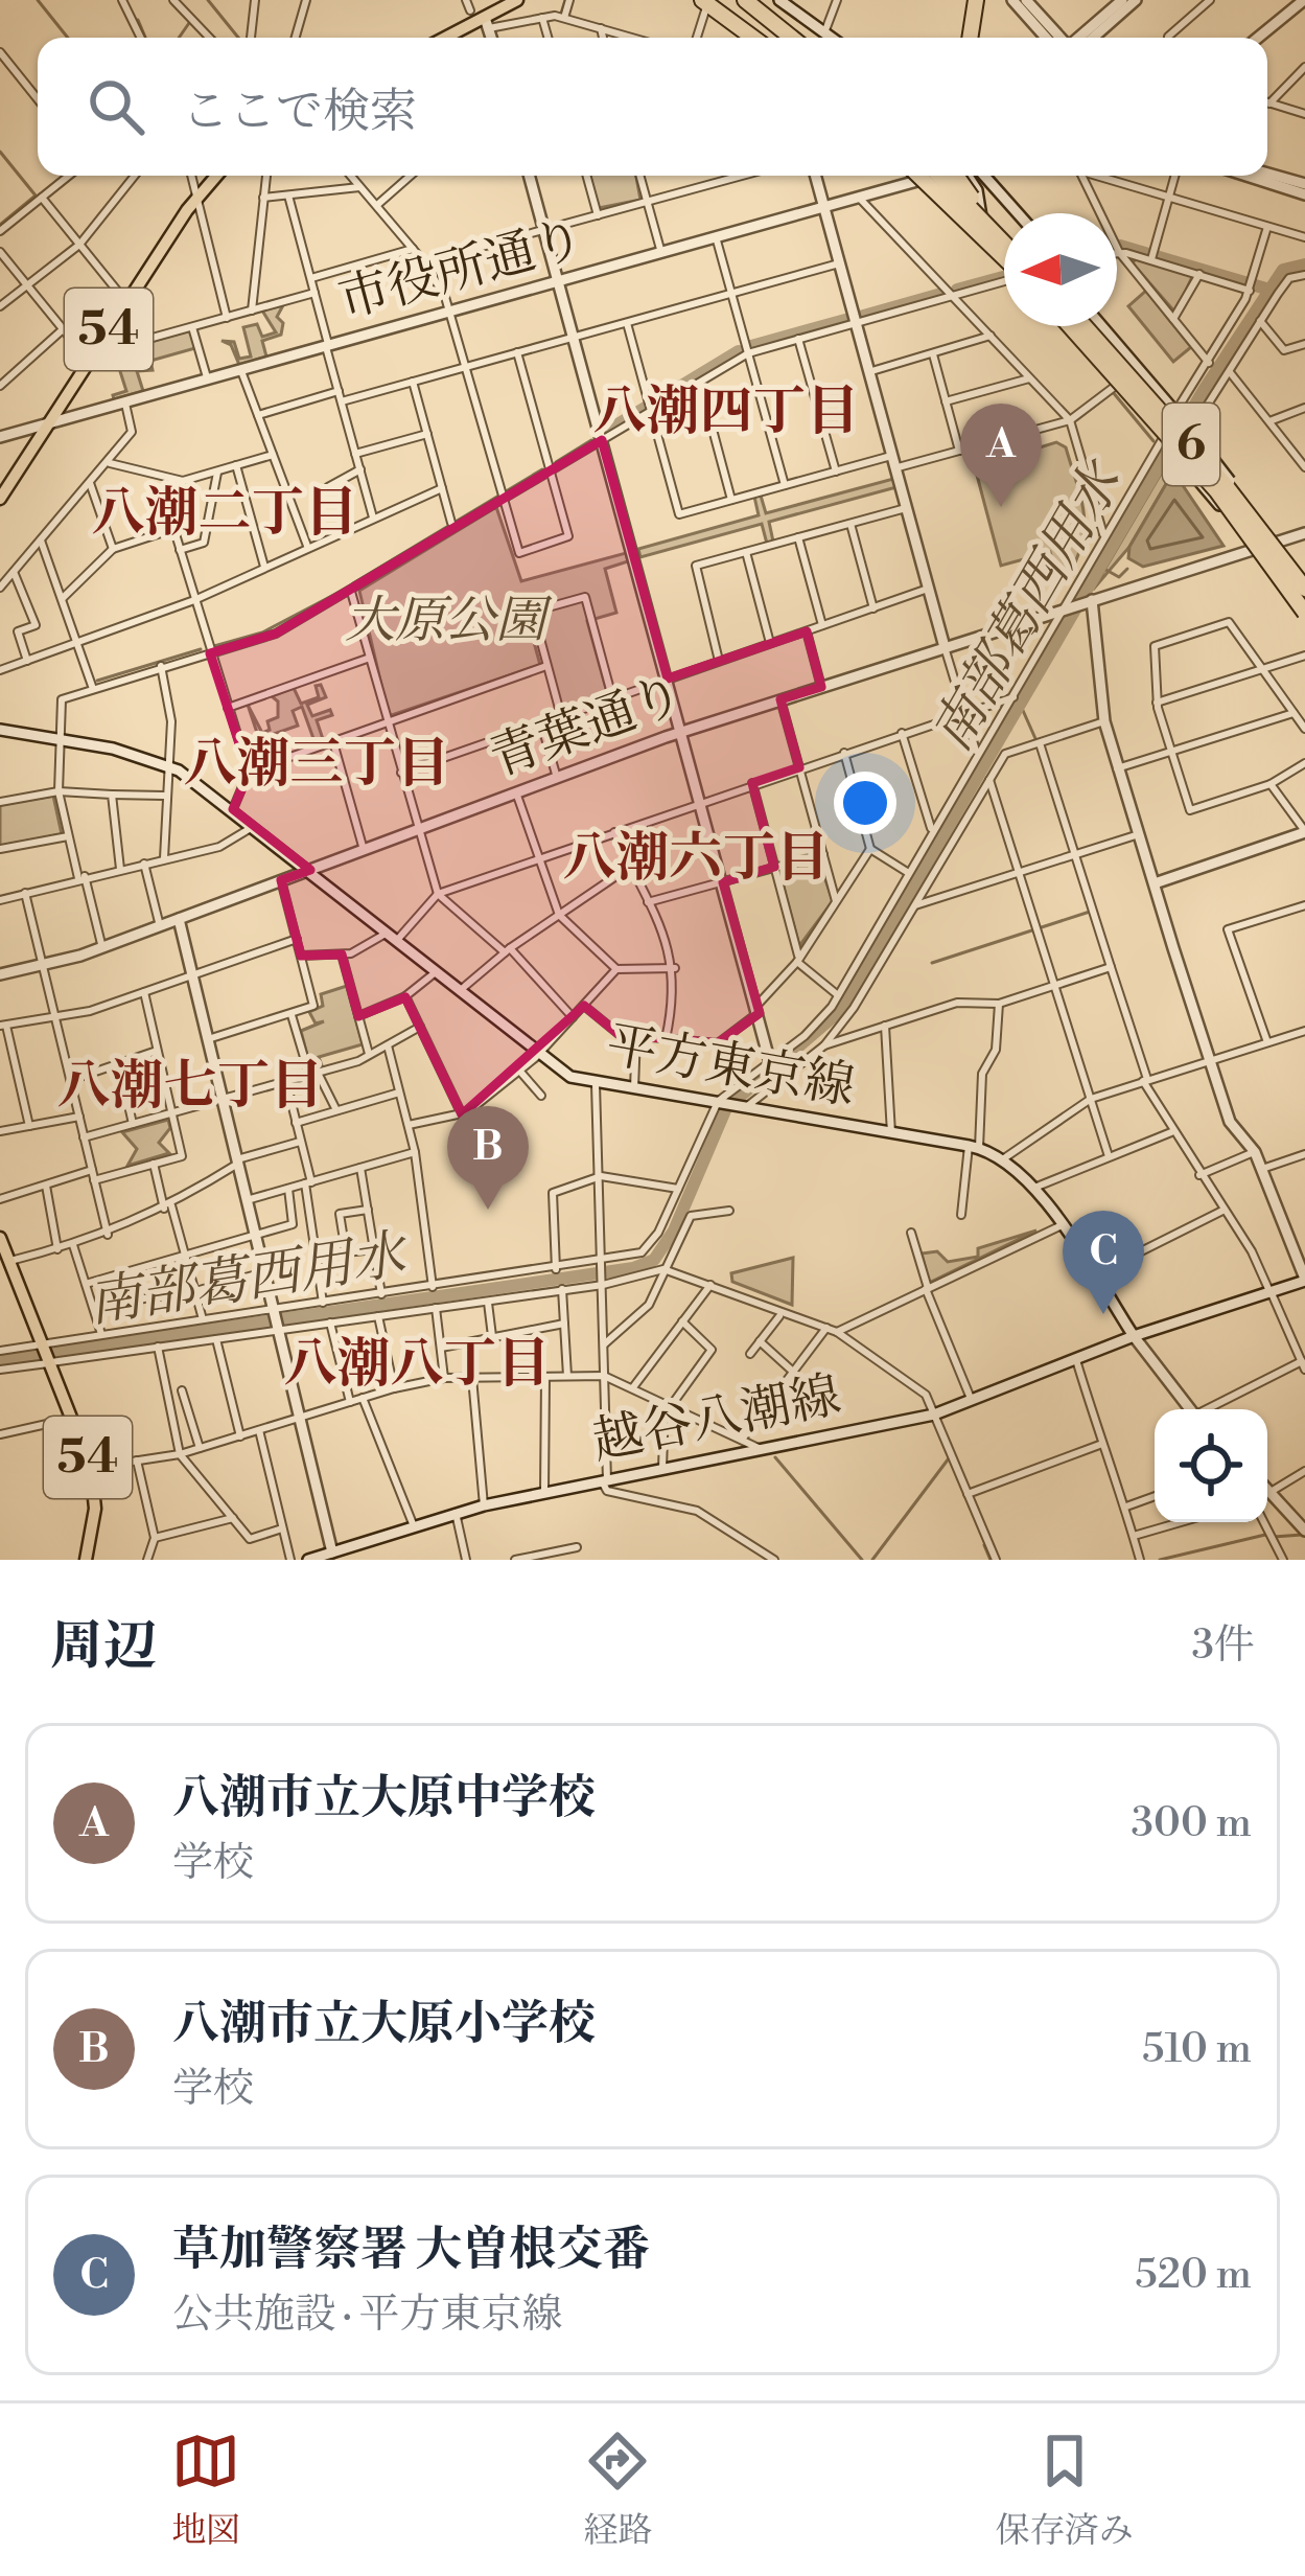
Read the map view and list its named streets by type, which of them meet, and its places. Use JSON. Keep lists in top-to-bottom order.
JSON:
{
  "streets": {
    "highway": ["6"],
    "main road": ["54"],
    "street": [
      "市役所通り",
      "青葉通り",
      "平方東京線",
      "越谷八潮線"
    ]
  },
  "crossings": [
    ["市役所通り", "54"],
    ["青葉通り", "平方東京線"],
    ["平方東京線", "越谷八潮線"]
  ],
  "districts": [
    "八潮四丁目",
    "八潮二丁目",
    "八潮三丁目",
    "八潮六丁目",
    "八潮七丁目",
    "八潮八丁目"
  ],
  "water": ["南部葛西用水"],
  "parks": ["大原公園"],
  "north": "left",
  "page": {
    "search": "ここで検索",
    "pins": ["A", "B", "C"],
    "heading": ["周辺", "3件"],
    "list": [
      {
        "mark": "A",
        "name": "八潮市立大原中学校",
        "note": "学校",
        "value": "300 m"
      },
      {
        "mark": "B",
        "name": "八潮市立大原小学校",
        "note": "学校",
        "value": "510 m"
      },
      {
        "mark": "C",
        "name": "草加警察署 大曽根交番",
        "note": "公共施設 · 平方東京線",
        "value": "520 m"
      }
    ],
    "nav": ["地図", "経路", "保存済み"]
  }
}
